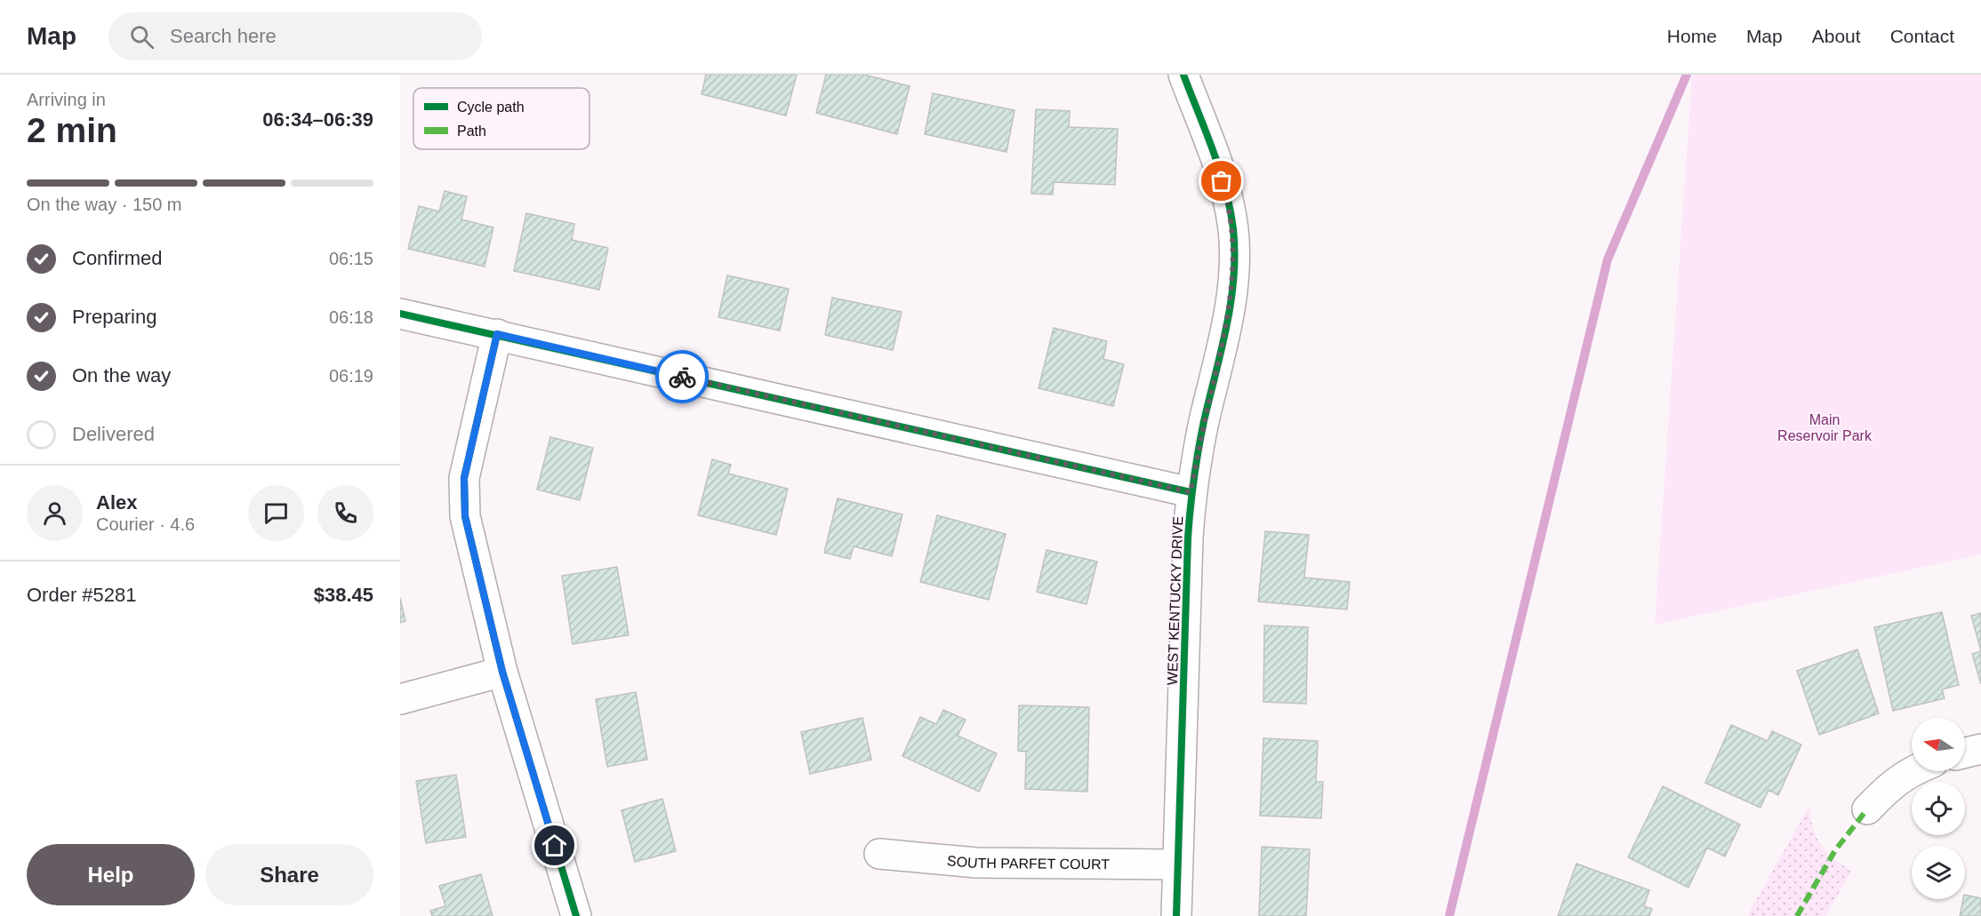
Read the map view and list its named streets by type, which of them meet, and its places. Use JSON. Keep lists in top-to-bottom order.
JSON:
{
  "streets": {
    "street": ["WEST KENTUCKY DRIVE", "SOUTH PARFET COURT"]
  },
  "crossings": [
    ["WEST KENTUCKY DRIVE", "SOUTH PARFET COURT"]
  ],
  "parks": ["Main Reservoir Park"],
  "legend": ["Cycle path", "Path"],
  "north": "left",
  "page": {
    "header": "Map",
    "search": "Search here",
    "nav": [
      "Home",
      "Map",
      "About",
      "Contact"
    ],
    "heading": ["2 min", "Arriving in", "06:34–06:39"],
    "panel": [
      "Alex",
      "Courier · 4.6",
      "Order #5281",
      "$38.45"
    ],
    "bar": "On the way · 150 m",
    "list": [
      ["Confirmed", "06:15"],
      ["Preparing", "06:18"],
      ["On the way", "06:19"],
      "Delivered"
    ],
    "buttons": ["Help", "Share"]
  }
}
